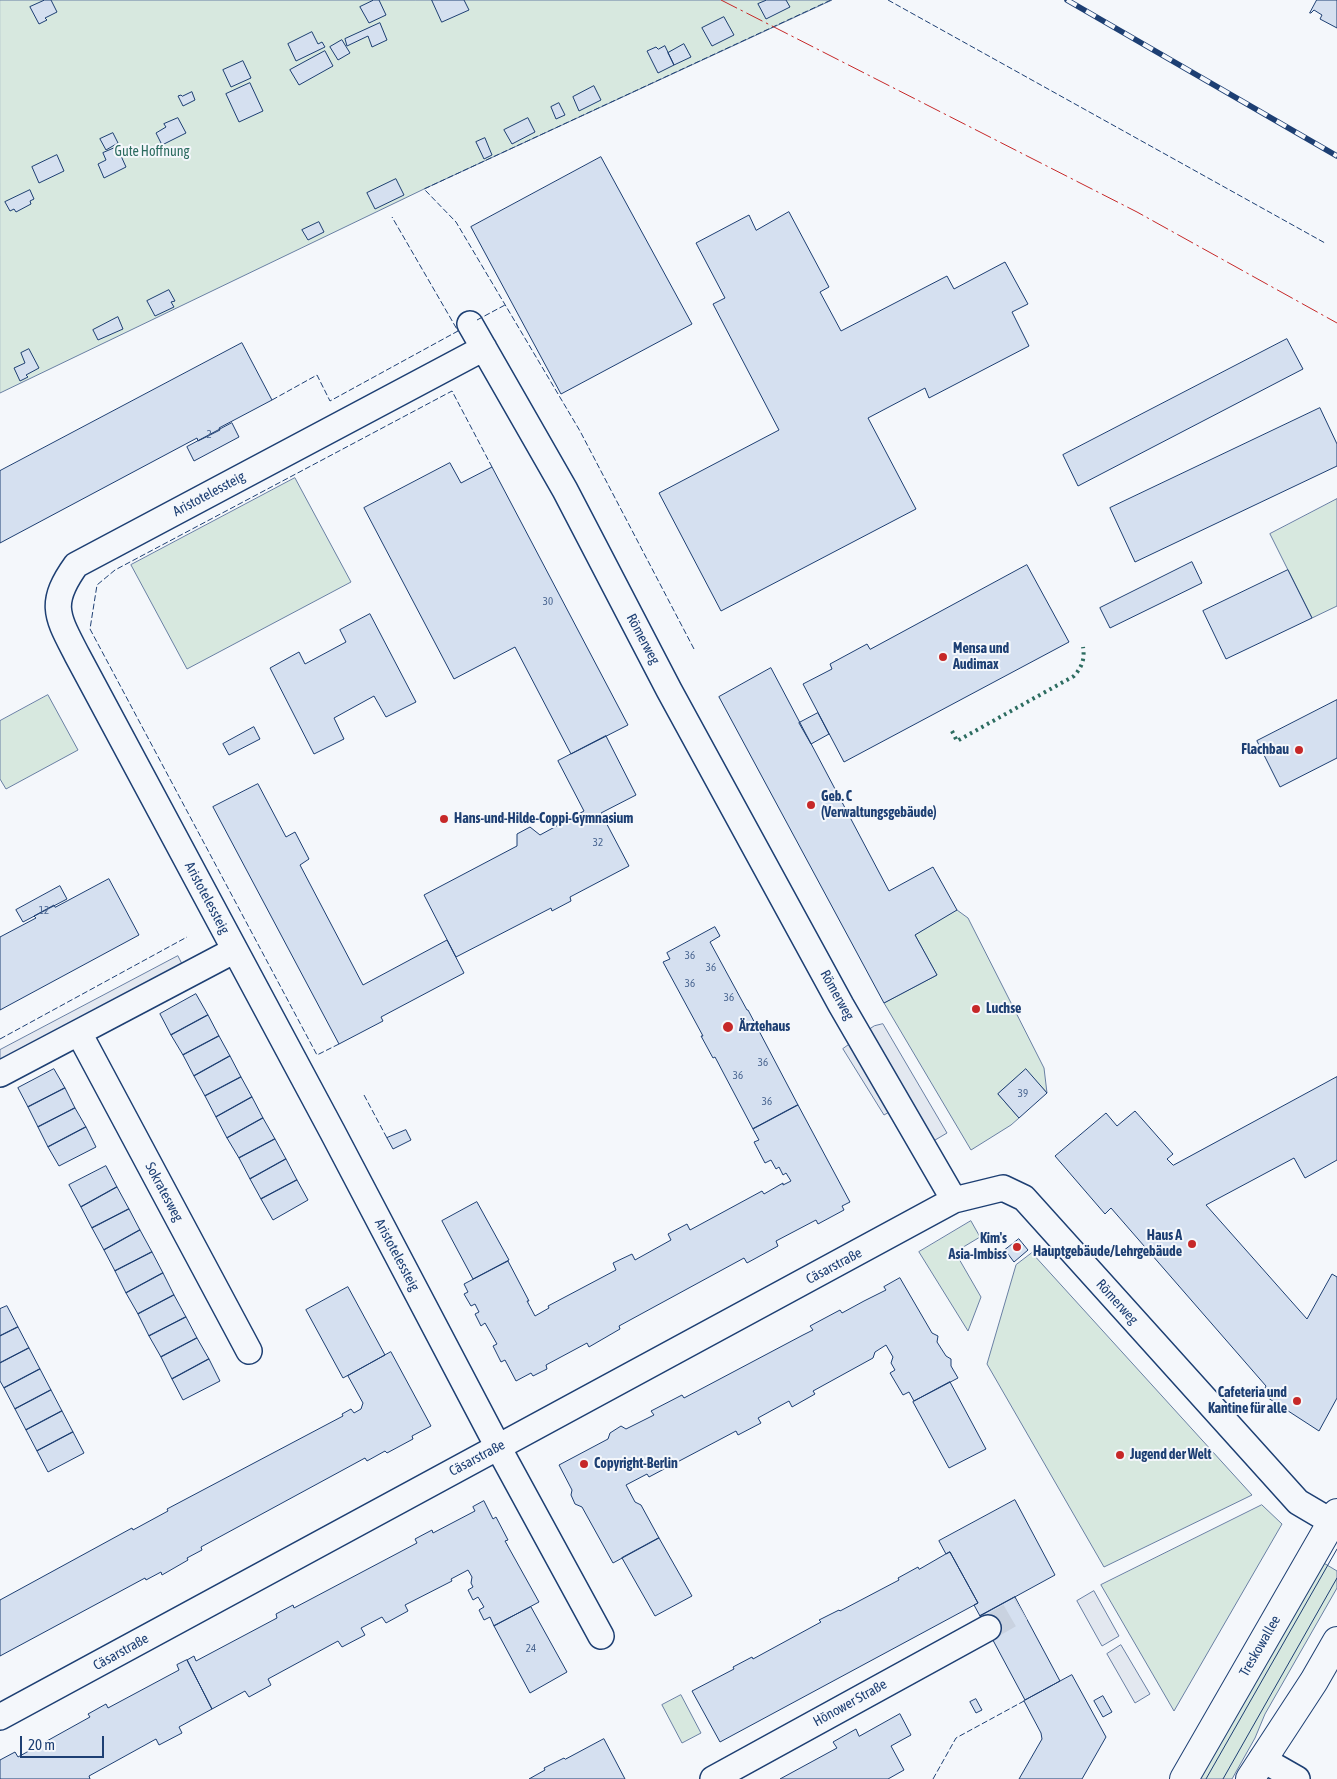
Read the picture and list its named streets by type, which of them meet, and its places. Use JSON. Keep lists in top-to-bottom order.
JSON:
{
  "streets": {
    "main road": ["Treskowallee"],
    "street": [
      "Aristotelessteig",
      "Römerweg",
      "Sokratesweg",
      "Cäsarstraße",
      "Hönower Straße"
    ]
  },
  "crossings": [
    ["Aristotelessteig", "Römerweg"],
    ["Aristotelessteig", "Cäsarstraße"],
    ["Römerweg", "Cäsarstraße"],
    ["Römerweg", "Treskowallee"]
  ],
  "parks": ["Gute Hoffnung"],
  "places": [
    "Mensa und Audimax",
    "Flachbau",
    "Geb. C (Verwaltungsgebäude)",
    "Hans-und-Hilde-Coppi-Gymnasium",
    "Luchse",
    "Ärztehaus",
    "Haus A Hauptgebäude/Lehrgebäude",
    "Kim's Asia-Imbiss",
    "Cafeteria und Kantine für alle",
    "Jugend der Welt",
    "Copyright-Berlin"
  ],
  "house_numbers": [
    "2",
    "30",
    "32",
    "12",
    "36",
    "36",
    "36",
    "36",
    "36",
    "36",
    "39",
    "36",
    "24"
  ],
  "scale_bar": "20 m"
}
